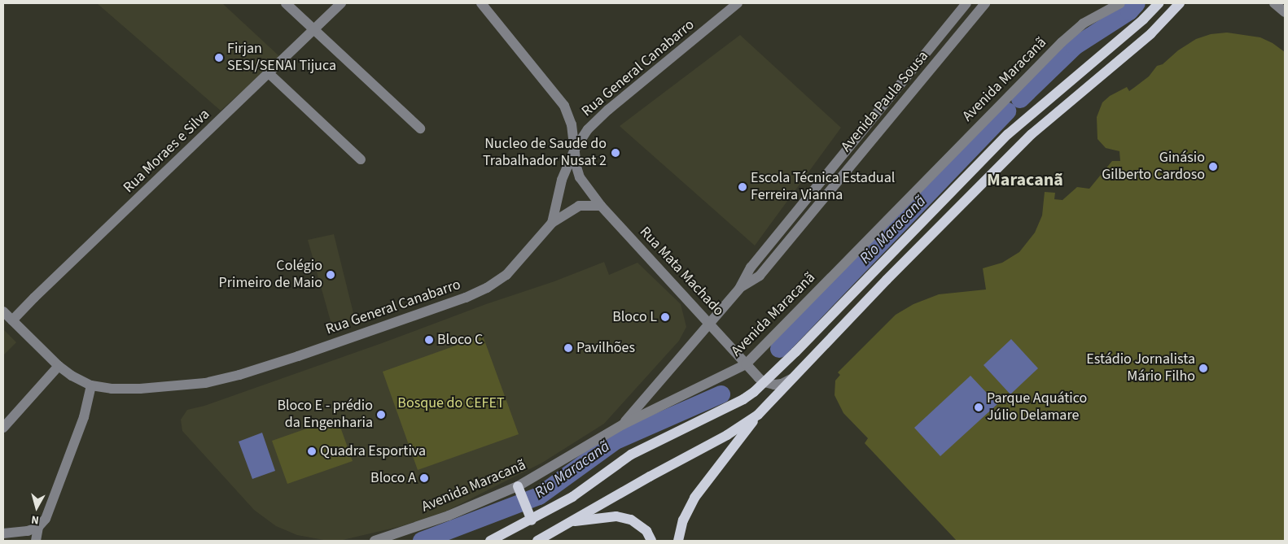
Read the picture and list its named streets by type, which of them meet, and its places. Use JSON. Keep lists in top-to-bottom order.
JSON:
{
  "streets": {
    "street": [
      "Rua General Canabarro",
      "Avenida Maracanã",
      "Avenida Paula Sousa",
      "Rua Moraes e Silva",
      "Rua Mata Machado"
    ]
  },
  "crossings": [
    ["Rua General Canabarro", "Rua Moraes e Silva"],
    ["Rua General Canabarro", "Rua Mata Machado"],
    ["Avenida Maracanã", "Avenida Paula Sousa"],
    ["Avenida Maracanã", "Rua Mata Machado"],
    ["Avenida Paula Sousa", "Rua Mata Machado"]
  ],
  "districts": ["Maracanã"],
  "water": ["Rio Maracanã"],
  "parks": ["Bosque do CEFET"],
  "places": [
    "Firjan SESI/SENAI Tijuca",
    "Nucleo de Saude do Trabalhador Nusat 2",
    "Ginásio Gilberto Cardoso",
    "Escola Técnica Estadual Ferreira Vianna",
    "Colégio Primeiro de Maio",
    "Bloco L",
    "Bloco C",
    "Pavilhões",
    "Estádio Jornalista Mário Filho",
    "Parque Aquático Júlio Delamare",
    "Bloco E - prédio da Engenharia",
    "Quadra Esportiva",
    "Bloco A"
  ],
  "north": "bottom"
}
